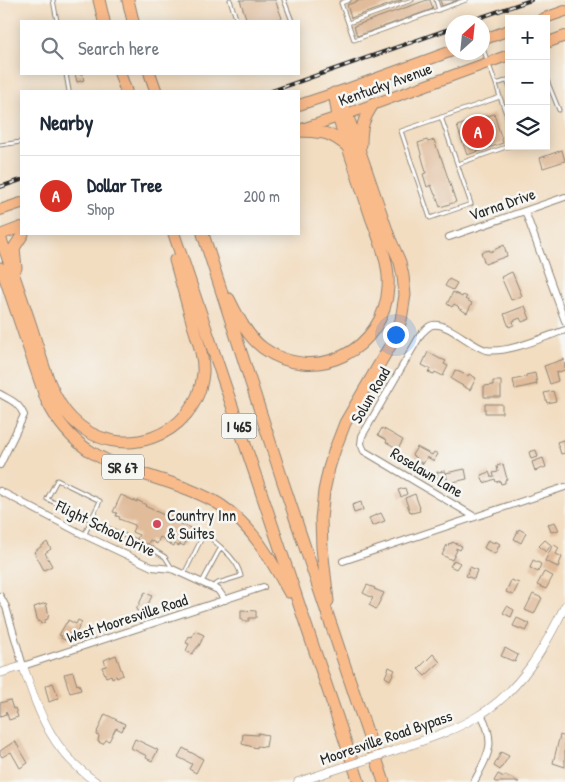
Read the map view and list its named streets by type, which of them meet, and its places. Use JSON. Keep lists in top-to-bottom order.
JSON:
{
  "streets": {
    "highway": ["I 465", "SR 67"],
    "main road": ["Kentucky Avenue"],
    "street": [
      "Varna Drive",
      "Solun Road",
      "Roselawn Lane",
      "Flight School Drive",
      "West Mooresville Road",
      "Mooresville Road Bypass"
    ]
  },
  "crossings": [
    ["Solun Road", "Roselawn Lane"],
    ["I 465", "SR 67"],
    ["Flight School Drive", "West Mooresville Road"]
  ],
  "places": ["Country Inn & Suites"],
  "north": "top right",
  "page": {
    "map_buttons": ["+", "−"],
    "search": "Search here",
    "heading": "Nearby",
    "pins": "A",
    "list": [
      {
        "mark": "A",
        "name": "Dollar Tree",
        "note": "Shop",
        "value": "200 m"
      }
    ]
  }
}
